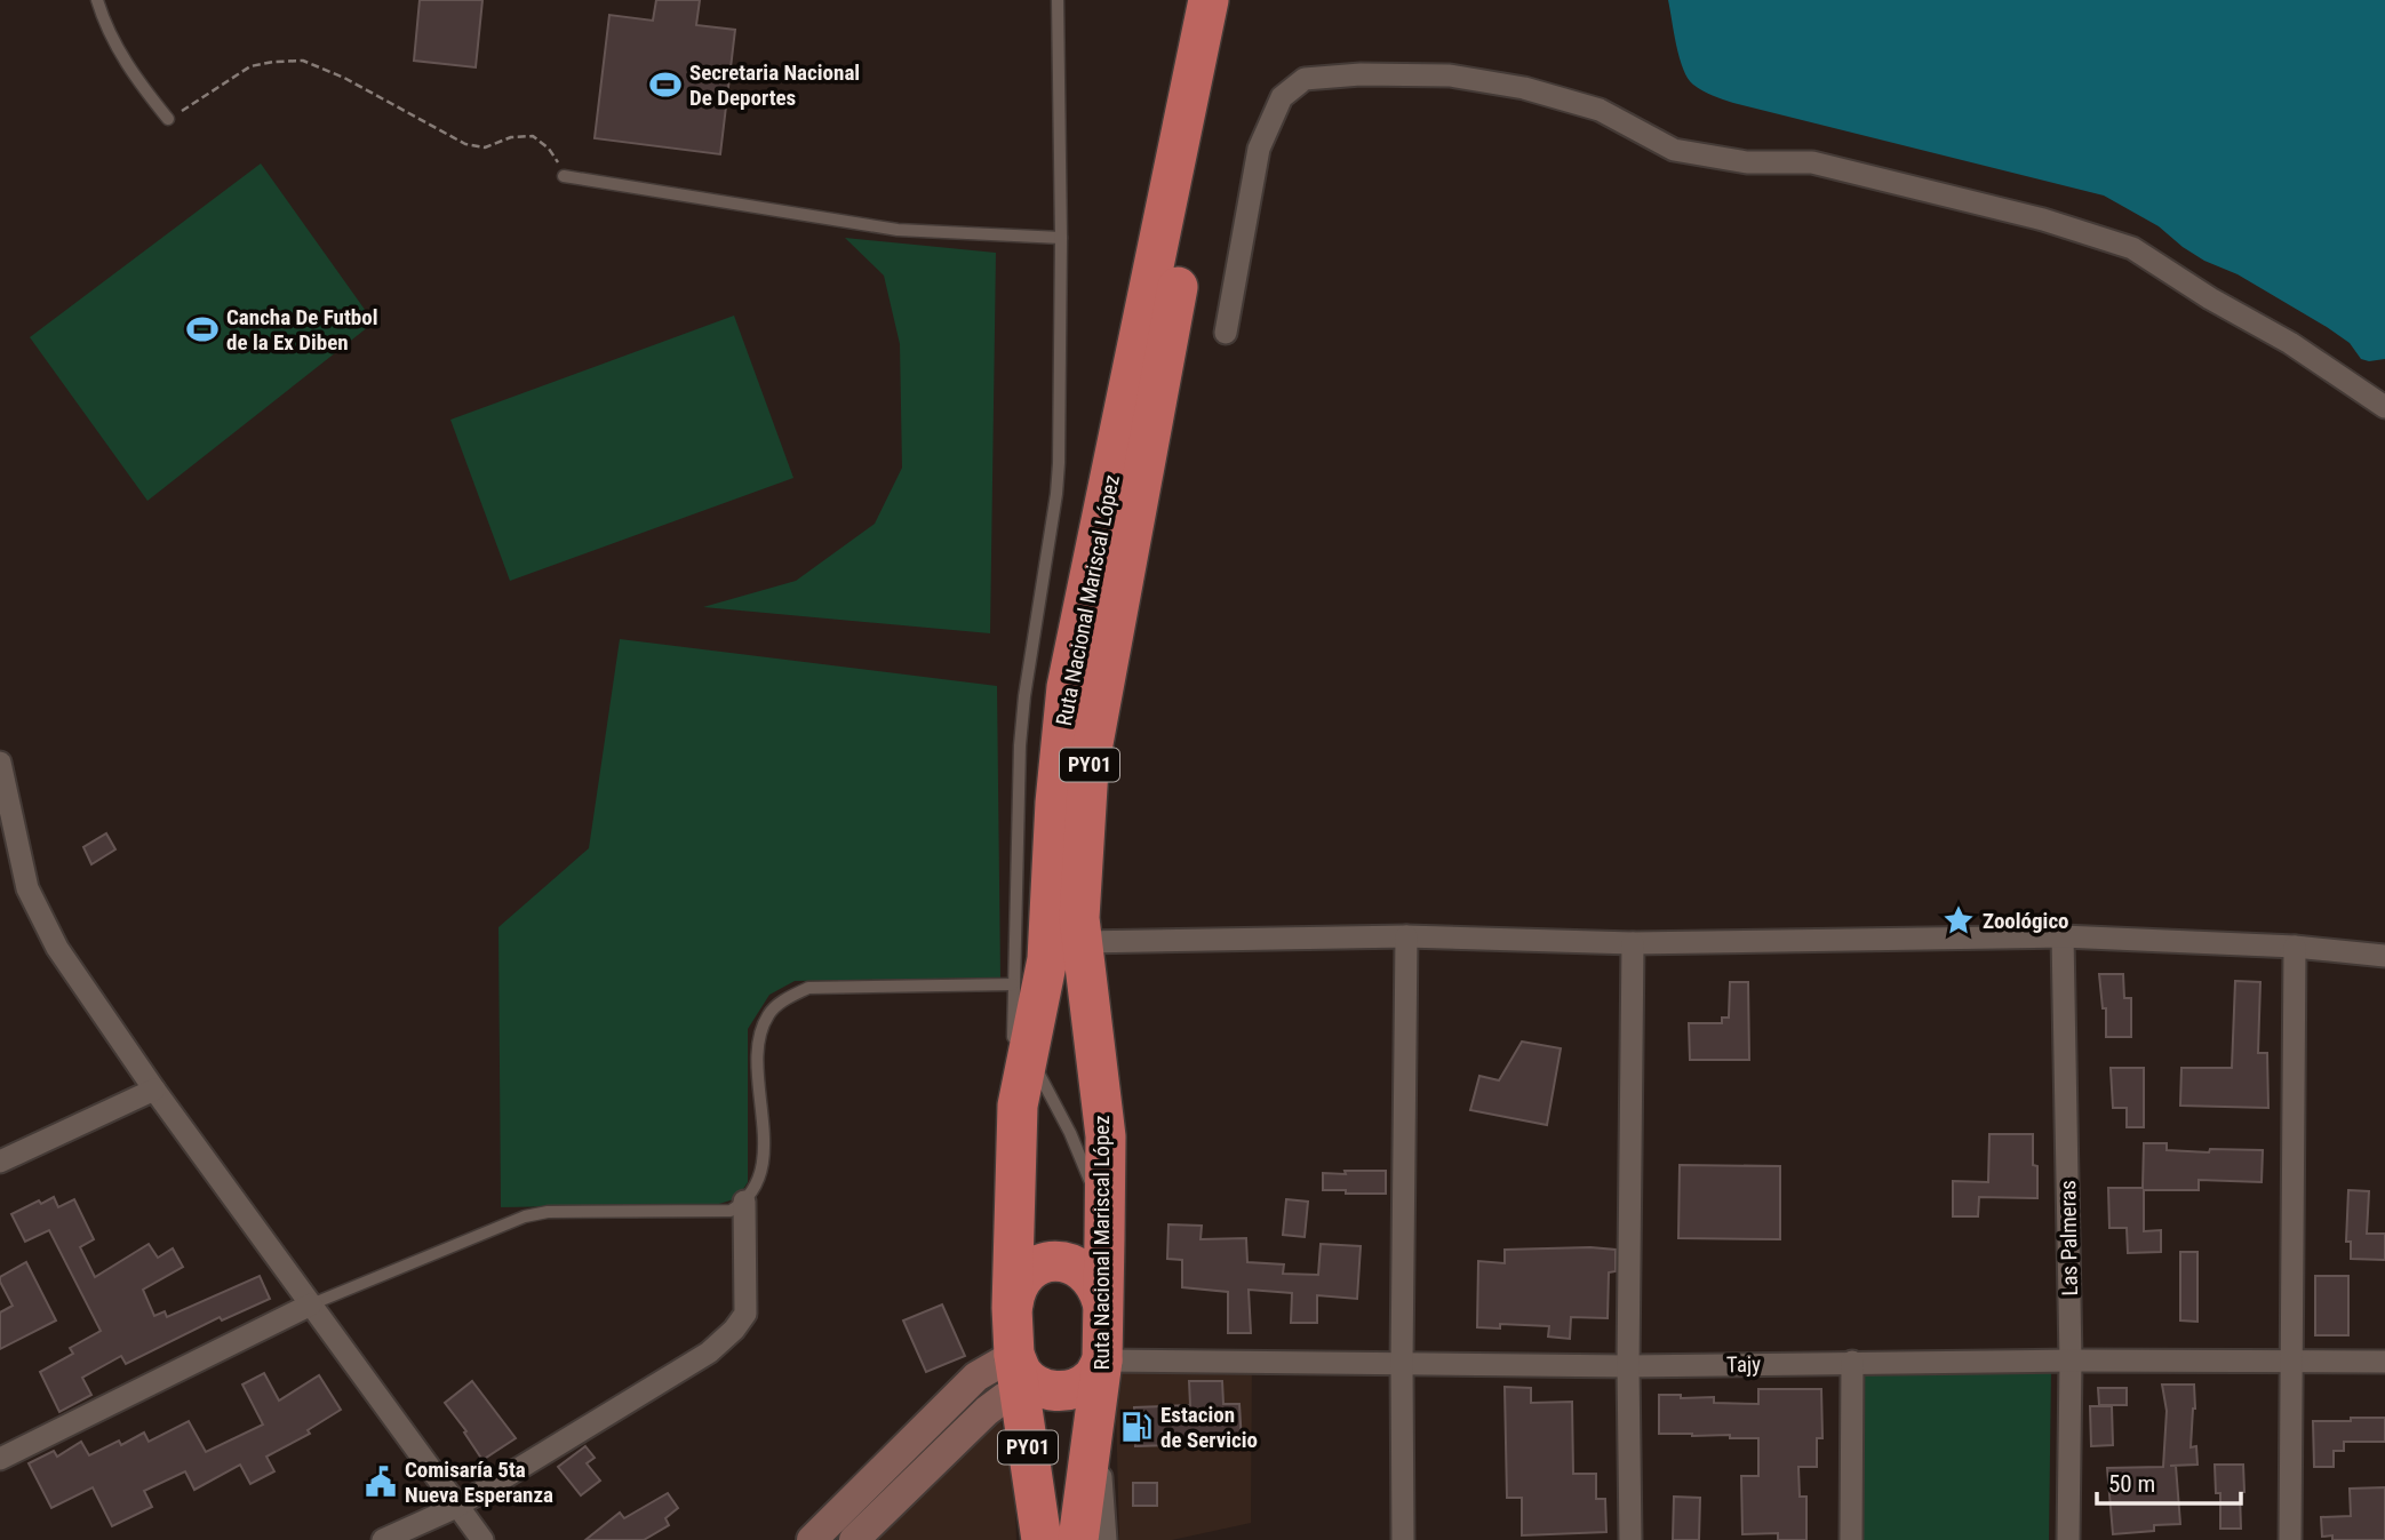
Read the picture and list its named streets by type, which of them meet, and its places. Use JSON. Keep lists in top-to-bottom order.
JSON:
{
  "streets": {
    "highway": ["Ruta Nacional Mariscal López", "PY01"],
    "street": ["Las Palmeras", "Tajy"]
  },
  "crossings": [
    ["Ruta Nacional Mariscal López", "PY01"],
    ["Ruta Nacional Mariscal López", "Tajy"],
    ["PY01", "Tajy"],
    ["Las Palmeras", "Tajy"]
  ],
  "places": {
    "sports": ["Secretaria Nacional De Deportes", "Cancha De Futbol de la Ex Diben"],
    "place": ["Zoológico"],
    "fuel station": ["Estacion de Servicio"],
    "public building": ["Comisaría 5ta Nueva Esperanza"]
  },
  "scale_bar": "50 m"
}
